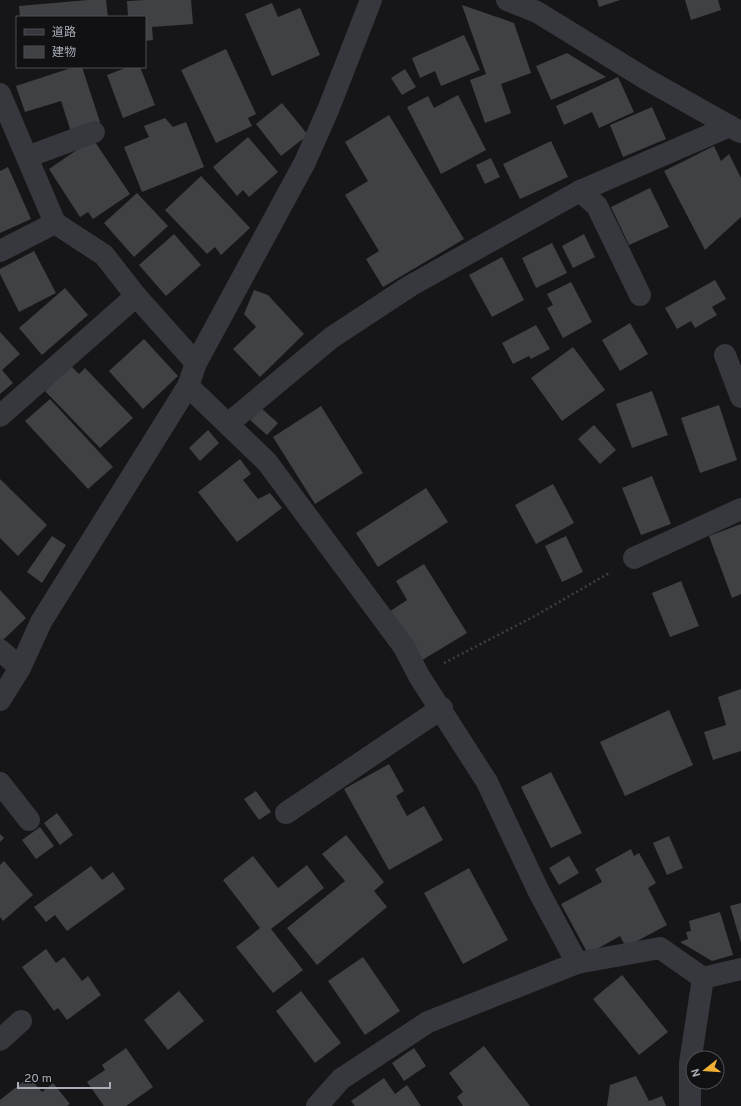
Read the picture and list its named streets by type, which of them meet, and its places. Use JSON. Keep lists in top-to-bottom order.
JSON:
{
  "legend": ["道路", "建物"],
  "scale_bar": "20 m",
  "north": "left"
}
